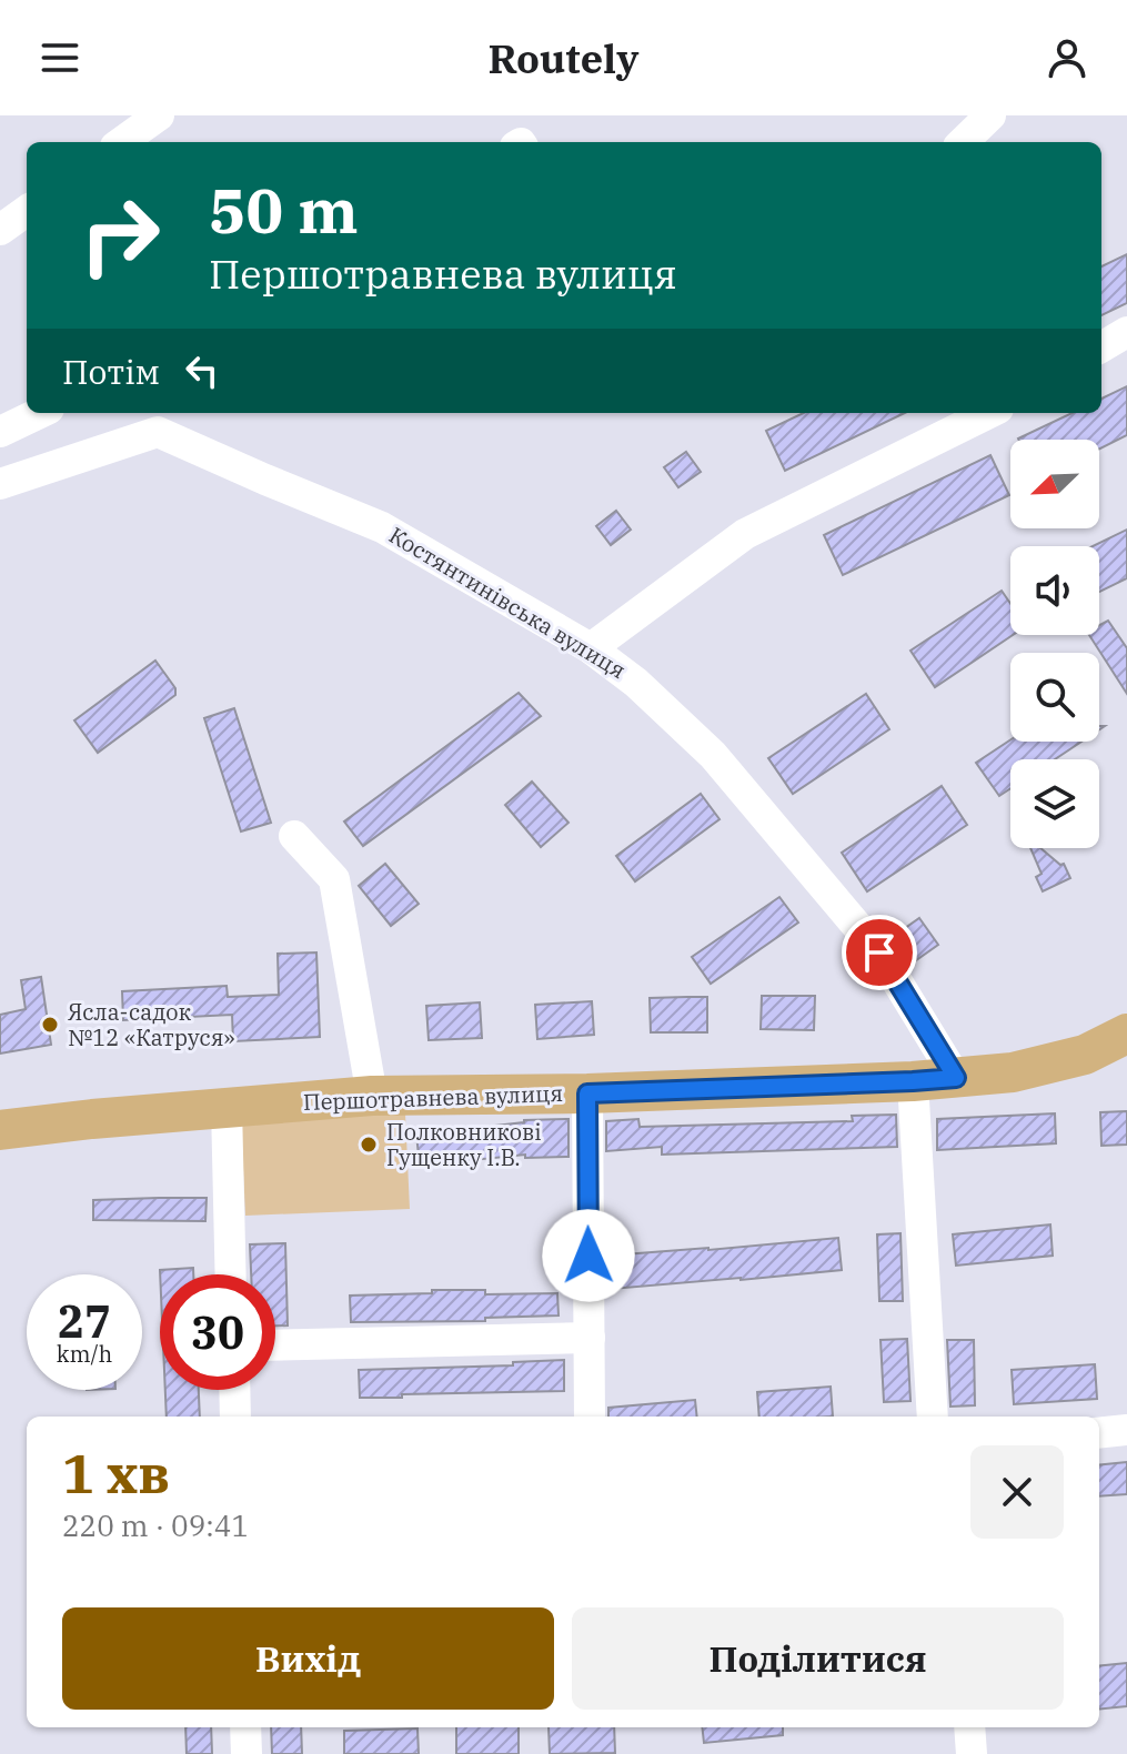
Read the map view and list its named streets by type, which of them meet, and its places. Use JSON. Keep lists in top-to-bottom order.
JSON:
{
  "streets": {
    "main road": ["Першотравнева вулиця"],
    "street": ["Костянтинівська вулиця"]
  },
  "crossings": [
    ["Костянтинівська вулиця", "Першотравнева вулиця"]
  ],
  "places": ["Ясла-садок №12 «Катруся»", "Полковникові Гущенку І.В."],
  "north": "bottom left",
  "page": {
    "header": "Routely",
    "turn": ["50 m", "Першотравнева вулиця"],
    "then": "Потім",
    "speed": "27 km/h",
    "limit": "30",
    "heading": ["1 хв", "220 m · 09:41"],
    "buttons": ["Вихід", "Поділитися"]
  }
}
